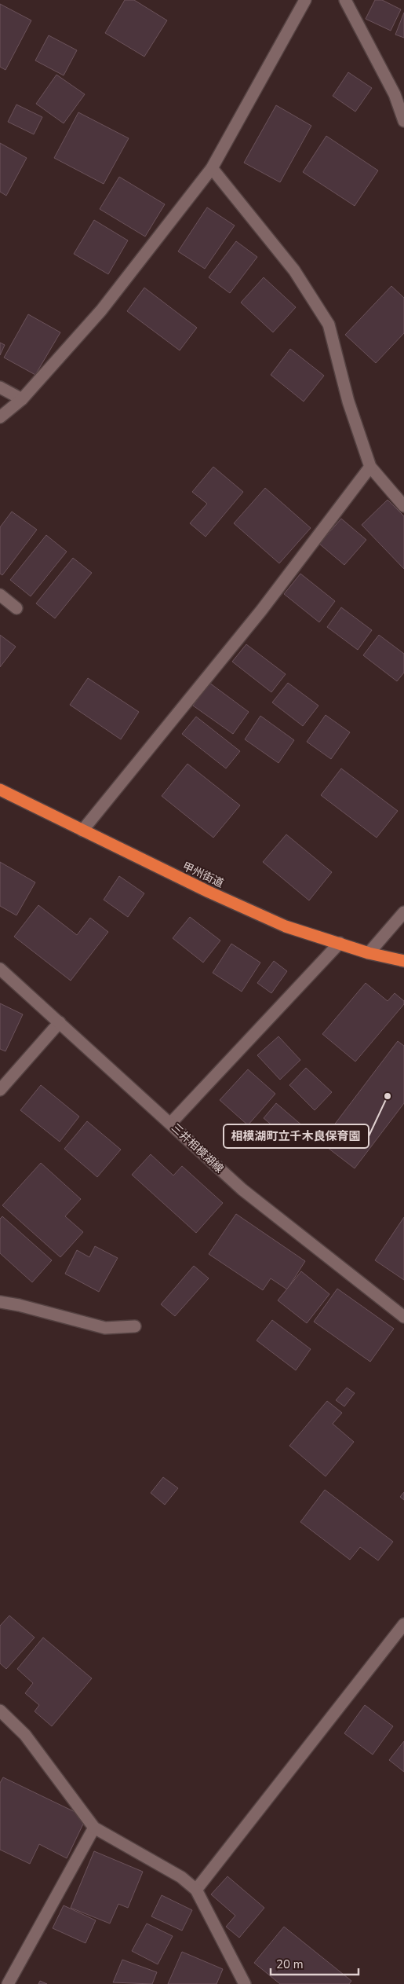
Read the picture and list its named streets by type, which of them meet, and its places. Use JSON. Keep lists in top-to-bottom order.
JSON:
{
  "streets": {
    "highway": ["甲州街道"],
    "street": ["三井相模湖線"]
  },
  "places": ["相模湖町立千木良保育園"],
  "scale_bar": "20 m"
}
